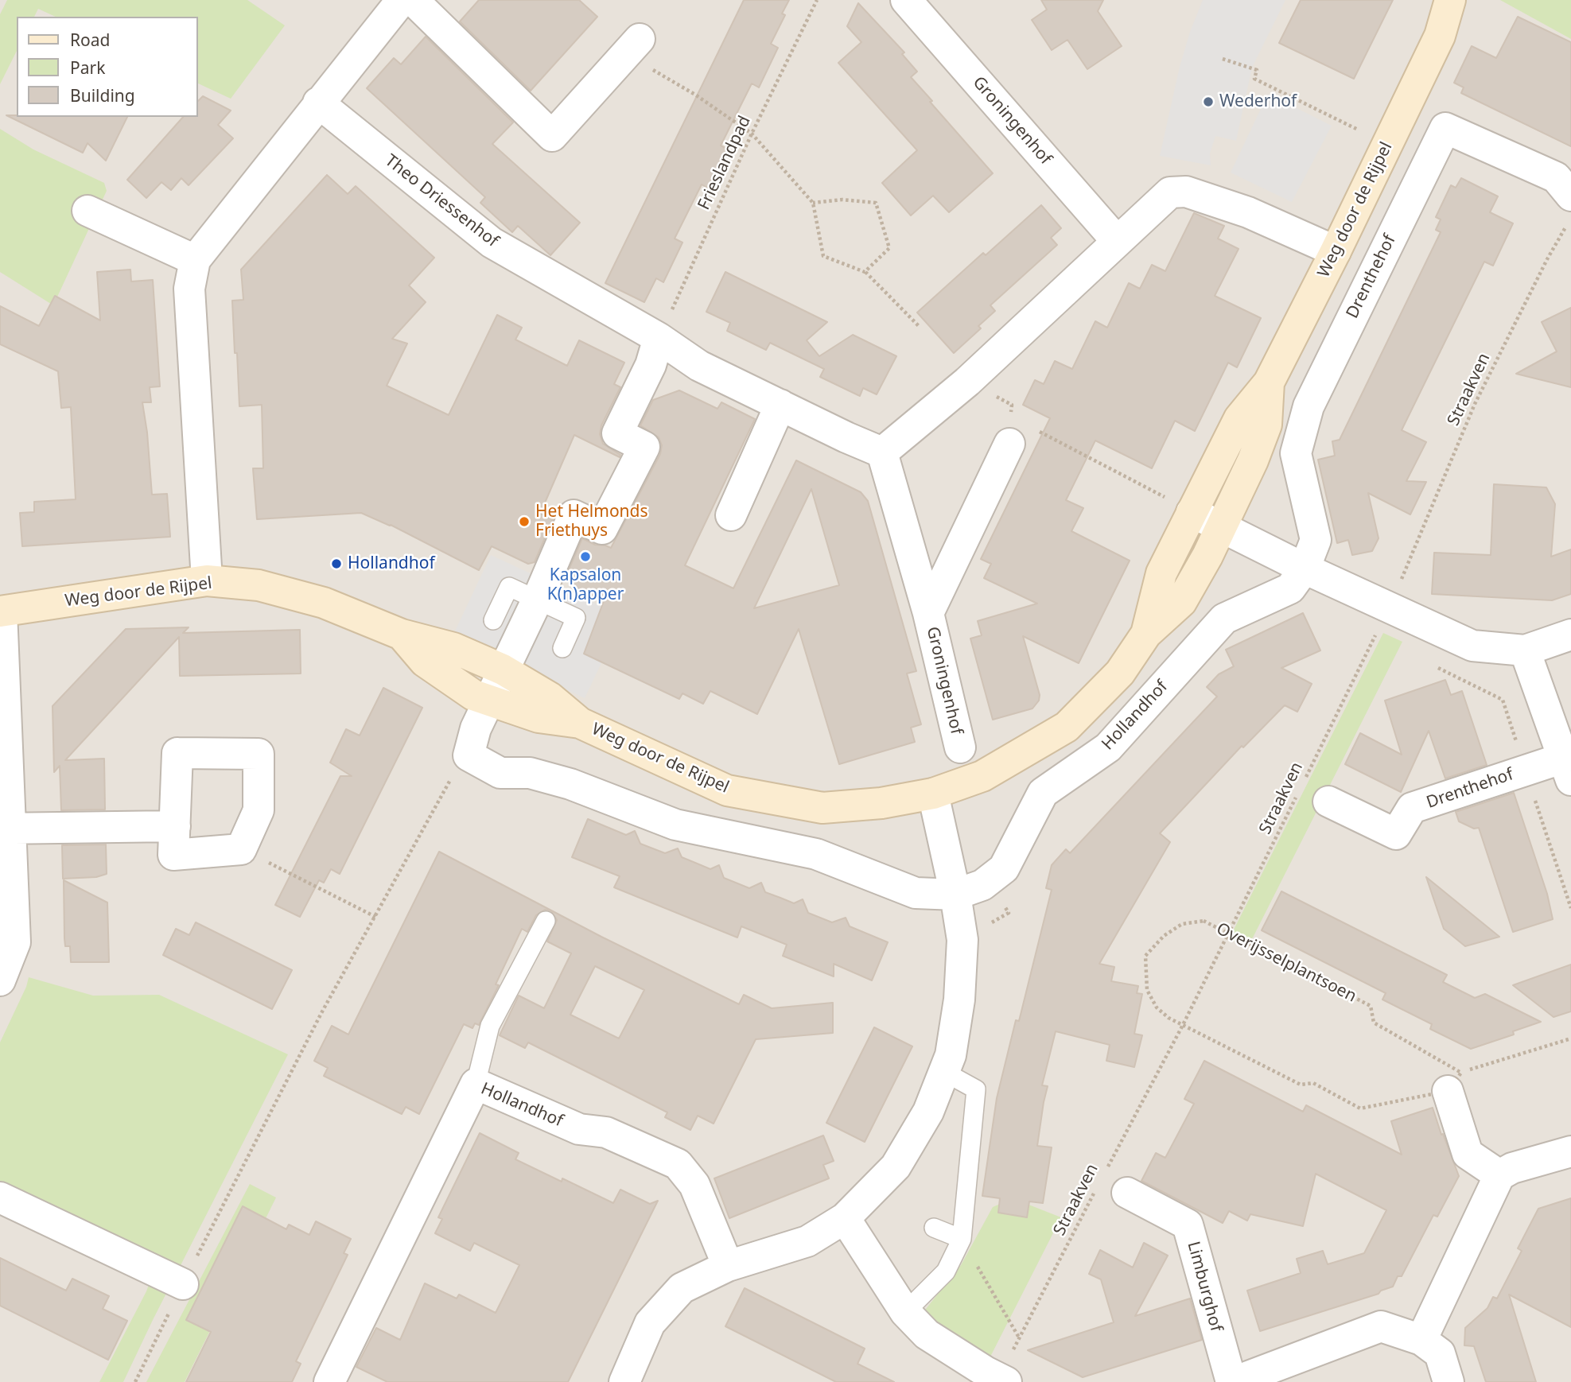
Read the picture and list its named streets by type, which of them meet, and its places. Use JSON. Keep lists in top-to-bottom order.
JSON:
{
  "streets": {
    "street": [
      "Groningenhof",
      "Theo Driessenhof",
      "Weg door de Rijpel",
      "Drenthehof",
      "Hollandhof",
      "Limburghof"
    ],
    "path": ["Frieslandpad", "Straakven", "Overijsselplantsoen"]
  },
  "crossings": [
    ["Frieslandpad", "Theo Driessenhof"],
    ["Drenthehof", "Hollandhof"],
    ["Straakven", "Overijsselplantsoen"],
    ["Straakven", "Limburghof"]
  ],
  "places": [
    "Wederhof",
    "Het Helmonds Friethuys",
    "Kapsalon K(n)apper",
    "Hollandhof"
  ],
  "legend": ["Road", "Park", "Building"]
}
